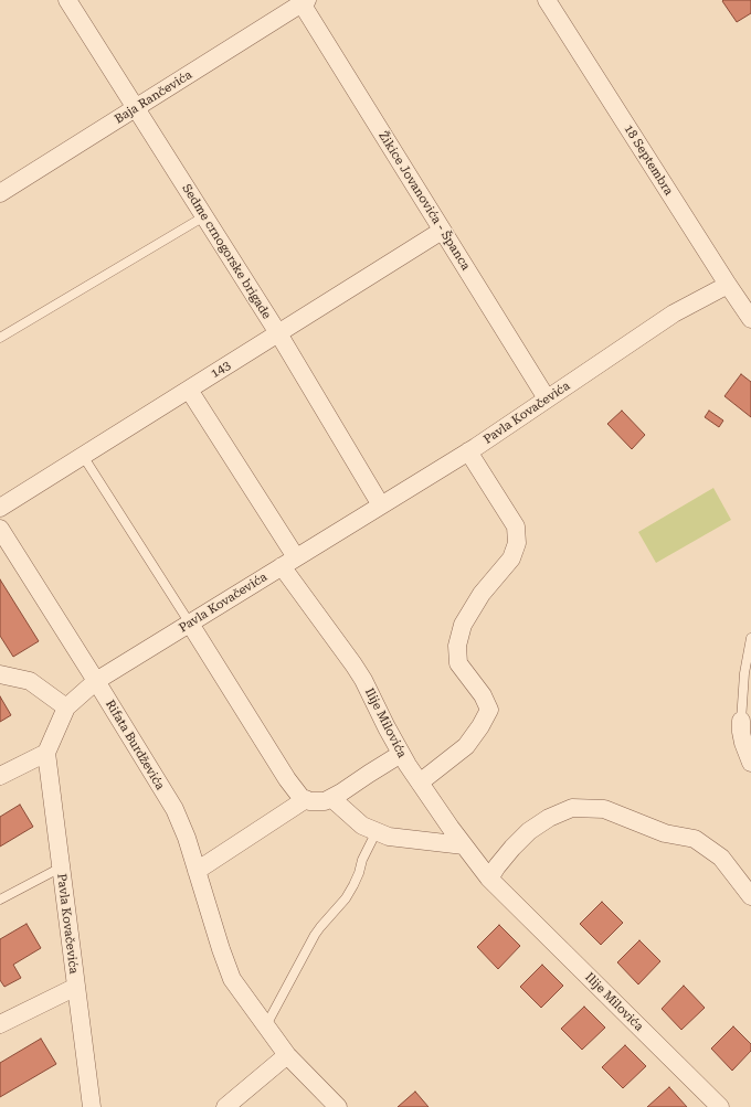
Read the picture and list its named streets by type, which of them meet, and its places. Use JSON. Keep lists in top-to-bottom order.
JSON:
{
  "streets": {
    "street": [
      "Baja Rančevića",
      "18 Septembra",
      "Žikice Jovanovića - Španca",
      "Sedme crnogorske brigade",
      "143",
      "Pavla Kovačevića",
      "Ilije Milovića",
      "Rifata Burdževića"
    ]
  },
  "crossings": [
    ["Baja Rančevića", "Žikice Jovanovića - Španca"],
    ["Baja Rančevića", "Sedme crnogorske brigade"],
    ["18 Septembra", "Pavla Kovačevića"],
    ["Žikice Jovanovića - Španca", "143"],
    ["Žikice Jovanovića - Španca", "Pavla Kovačevića"],
    ["Sedme crnogorske brigade", "143"],
    ["Sedme crnogorske brigade", "Pavla Kovačevića"],
    ["143", "Ilije Milovića"],
    ["Pavla Kovačevića", "Ilije Milovića"],
    ["Pavla Kovačevića", "Rifata Burdževića"]
  ]
}
